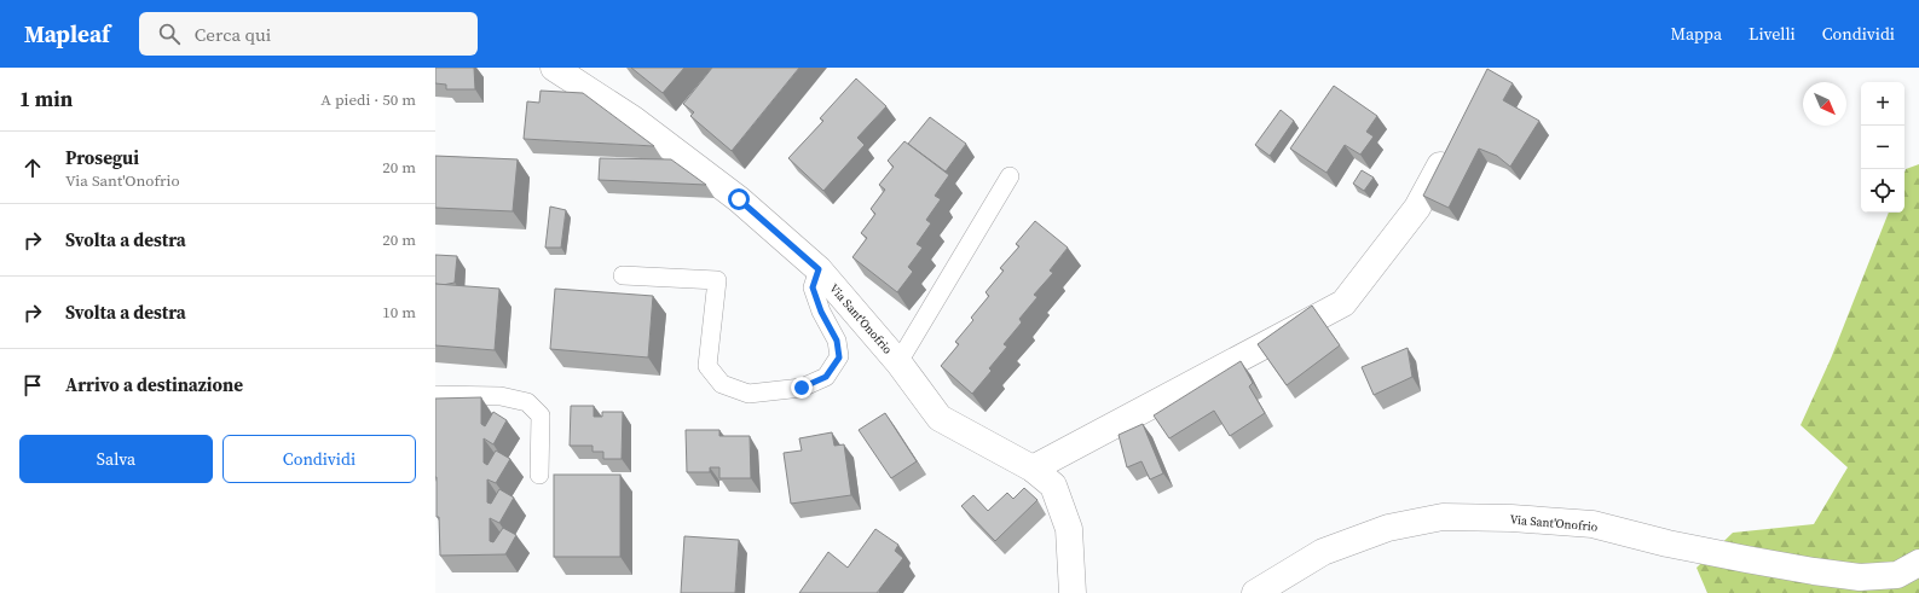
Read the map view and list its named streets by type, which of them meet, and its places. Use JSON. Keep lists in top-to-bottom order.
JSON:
{
  "streets": {
    "street": ["Via Sant'Onofrio"]
  },
  "north": "bottom right",
  "page": {
    "header": "Mapleaf",
    "search": "Cerca qui",
    "nav": ["Mappa", "Livelli", "Condividi"],
    "heading": ["1 min", "A piedi · 50 m"],
    "map_buttons": ["+", "−"],
    "list": [
      ["Prosegui", "Via Sant'Onofrio", "20 m"],
      ["Svolta a destra", "20 m"],
      ["Svolta a destra", "10 m"],
      "Arrivo a destinazione"
    ],
    "buttons": ["Salva", "Condividi"]
  }
}
